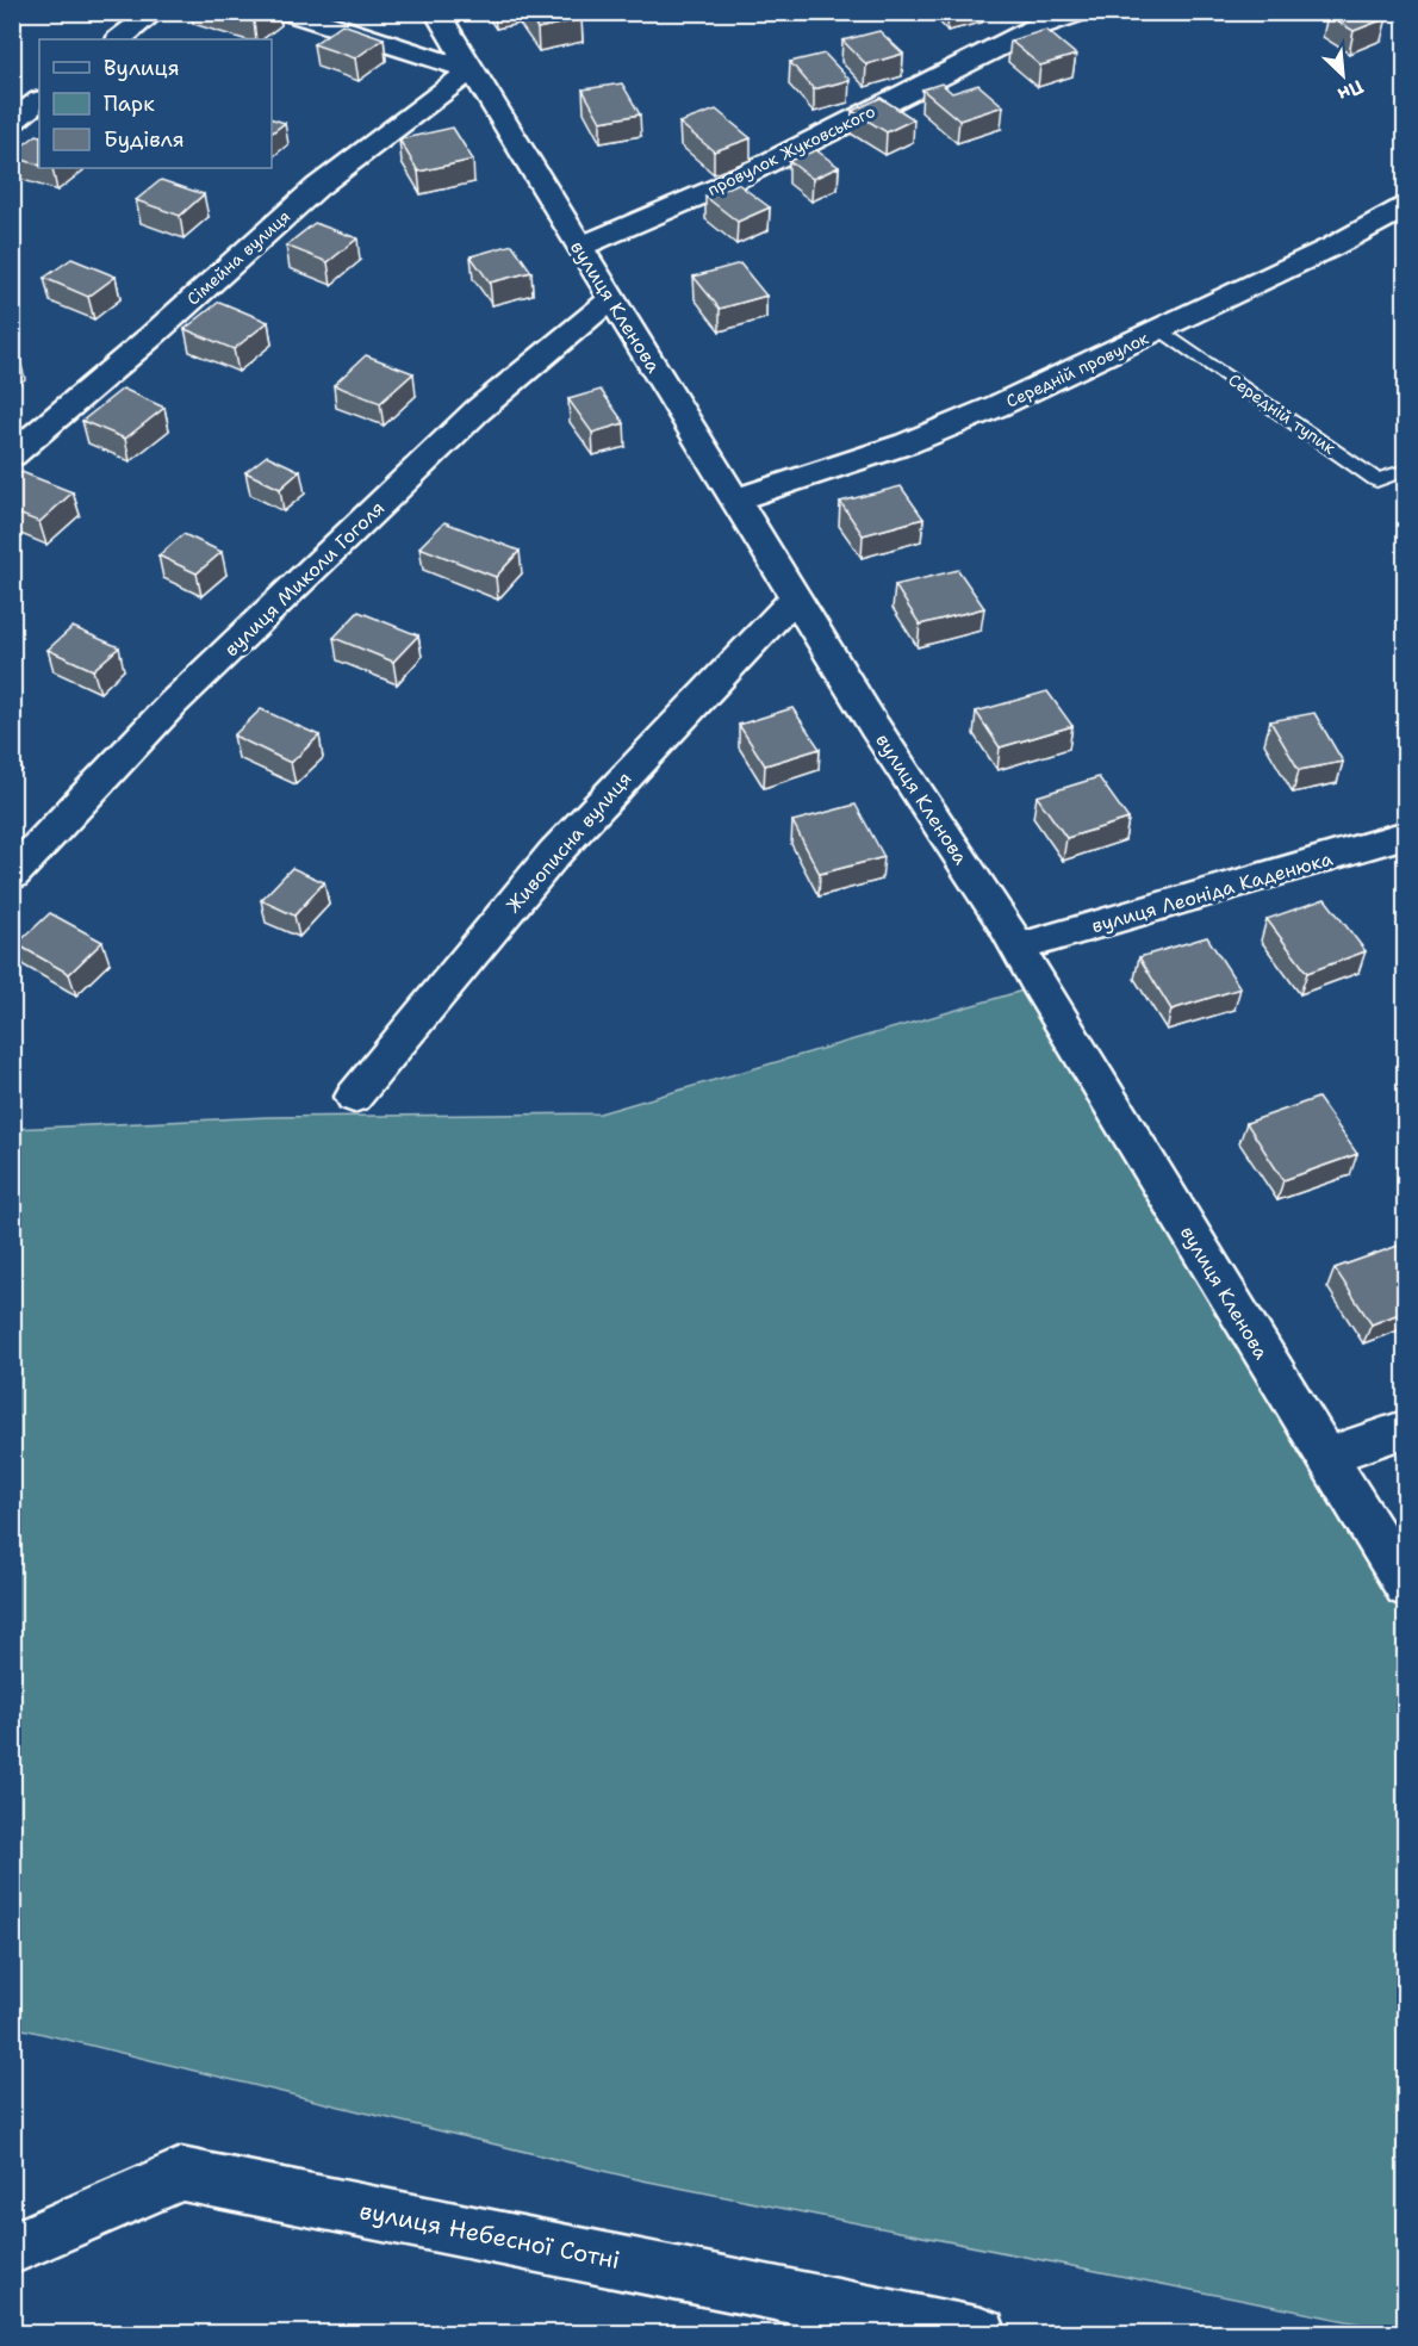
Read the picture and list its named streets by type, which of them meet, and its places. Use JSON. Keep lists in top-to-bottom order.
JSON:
{
  "streets": {
    "street": [
      "провулок Жуковського",
      "Сімейна вулиця",
      "вулиця Кленова",
      "Середній провулок",
      "вулиця Миколи Гоголя",
      "Живописна вулиця",
      "вулиця Леоніда Каденюка",
      "вулиця Небесної Сотні"
    ],
    "lane": ["Середній тупик"]
  },
  "crossings": [
    ["провулок Жуковського", "вулиця Кленова"],
    ["Сімейна вулиця", "вулиця Кленова"],
    ["вулиця Кленова", "Середній провулок"],
    ["вулиця Кленова", "вулиця Миколи Гоголя"],
    ["вулиця Кленова", "Живописна вулиця"],
    ["вулиця Кленова", "вулиця Леоніда Каденюка"],
    ["Середній провулок", "Середній тупик"]
  ],
  "legend": ["Вулиця", "Парк", "Будівля"],
  "north": "bottom right"
}
